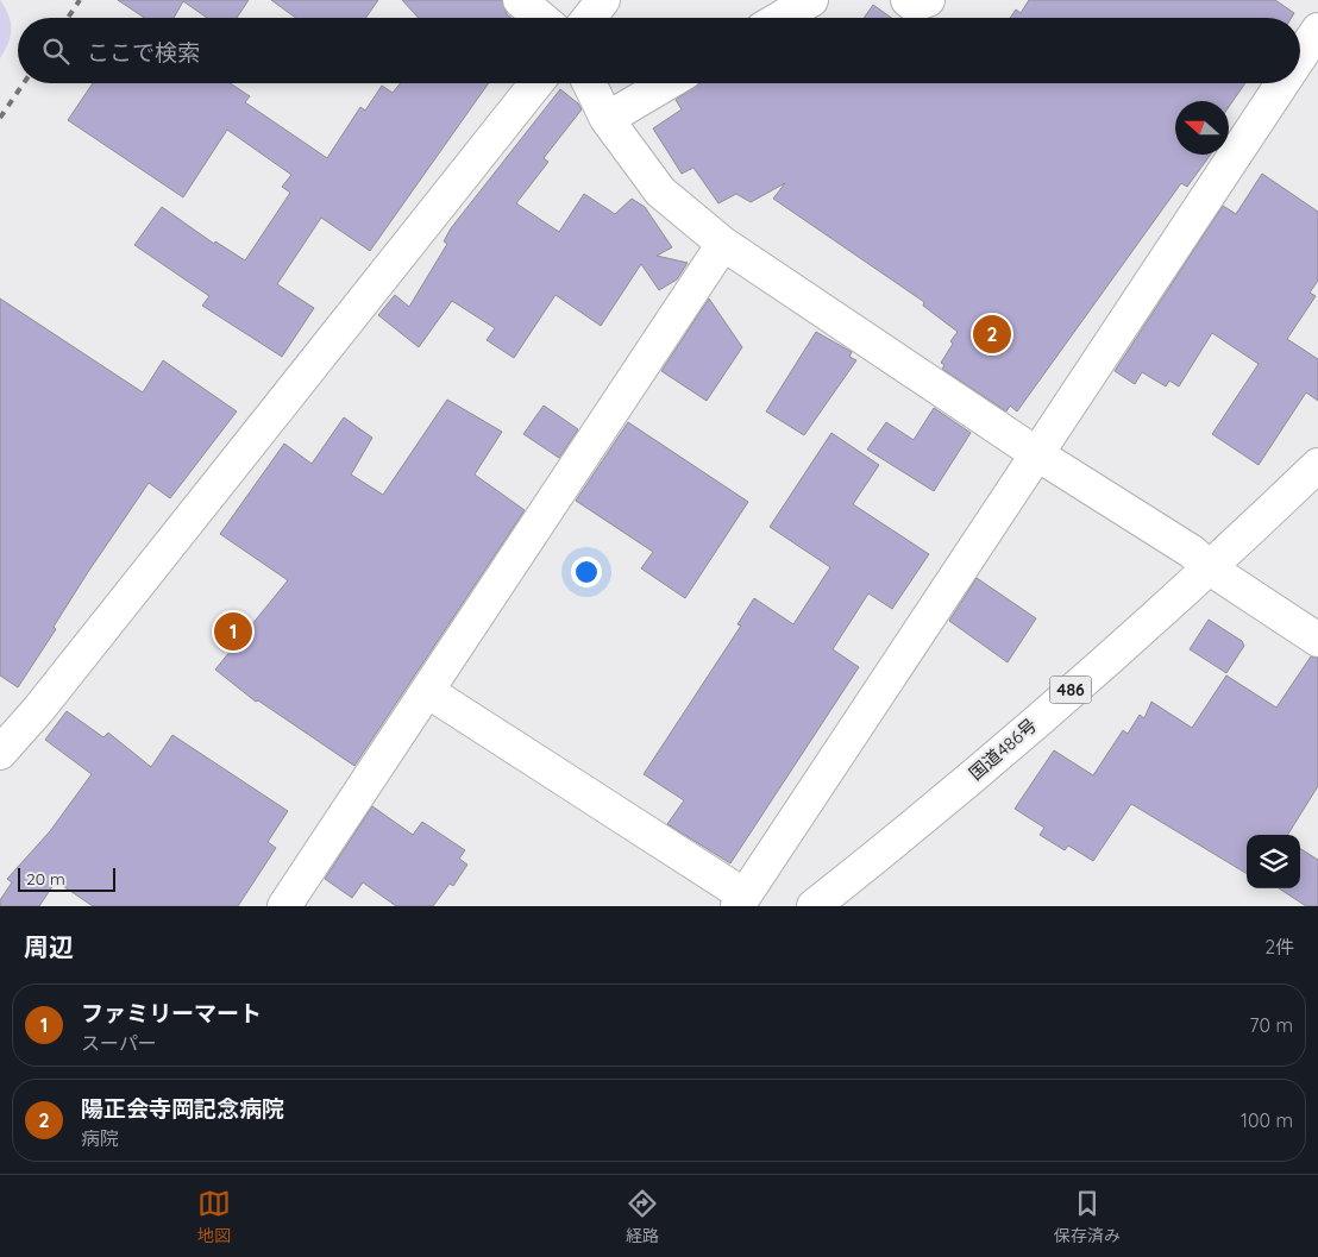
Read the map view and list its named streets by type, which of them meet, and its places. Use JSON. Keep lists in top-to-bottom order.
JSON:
{
  "streets": {
    "main road": ["486", "国道486号"]
  },
  "scale_bar": "20 m",
  "north": "left",
  "page": {
    "search": "ここで検索",
    "pins": ["2", "1"],
    "scale": "20 m",
    "heading": ["周辺", "2件"],
    "list": [
      {
        "mark": "1",
        "name": "ファミリーマート",
        "note": "スーパー",
        "value": "70 m"
      },
      {
        "mark": "2",
        "name": "陽正会寺岡記念病院",
        "note": "病院",
        "value": "100 m"
      }
    ],
    "nav": ["地図", "経路", "保存済み"]
  }
}
